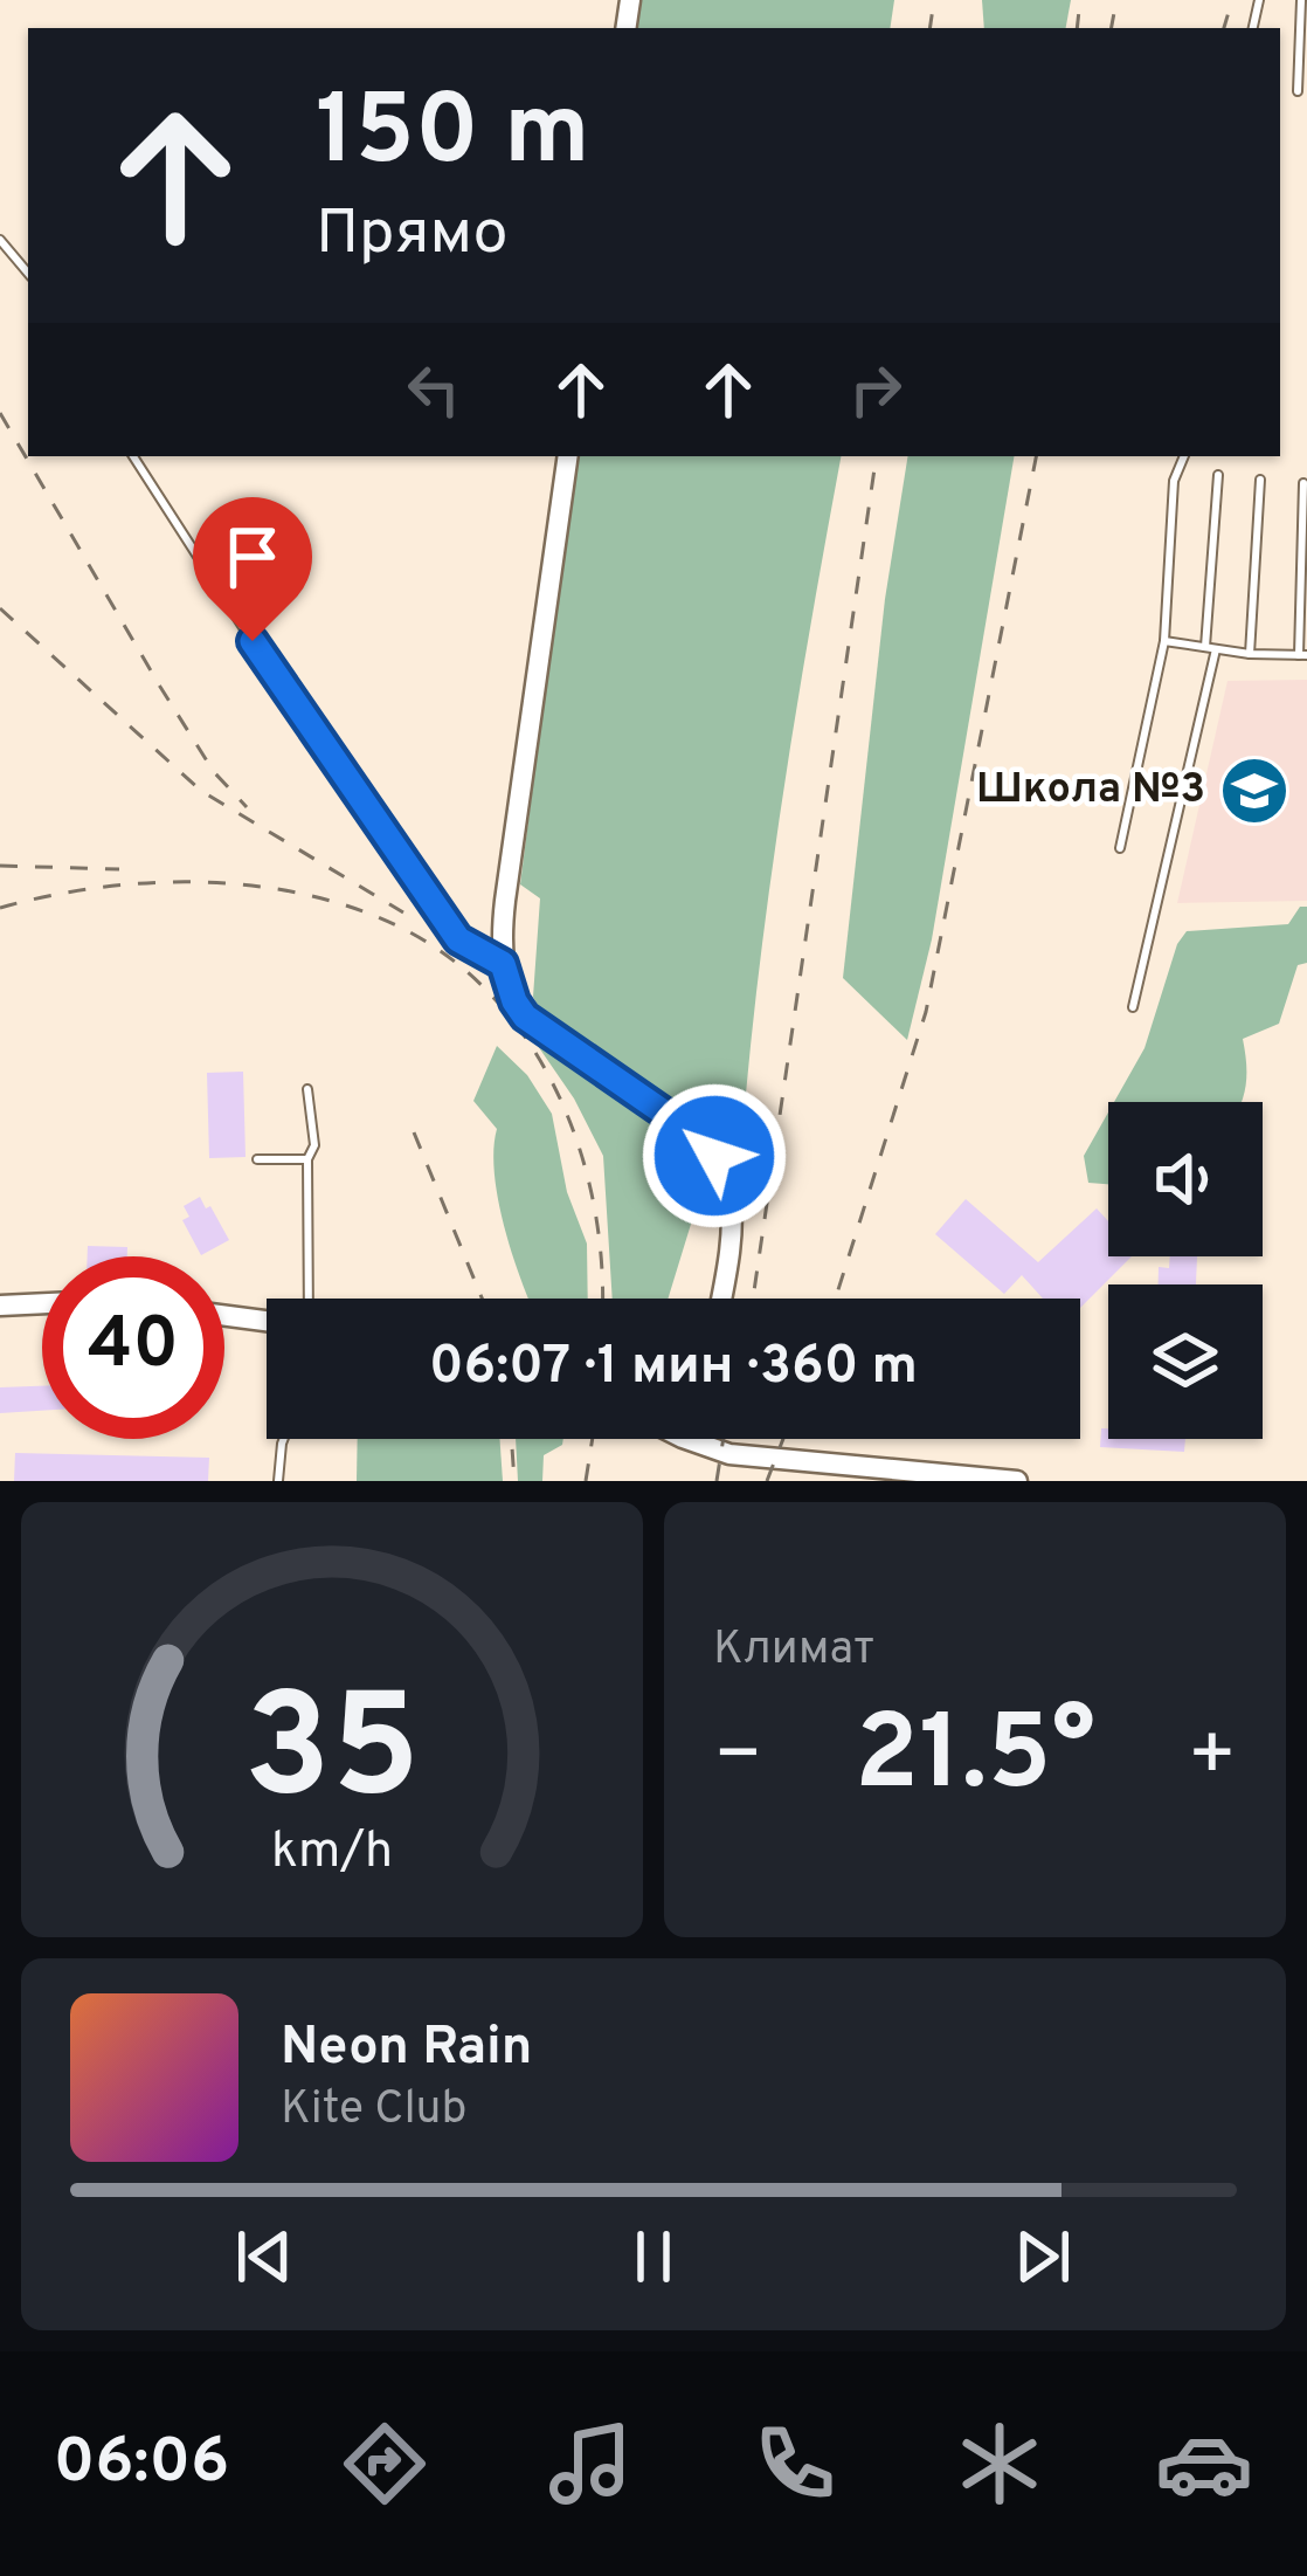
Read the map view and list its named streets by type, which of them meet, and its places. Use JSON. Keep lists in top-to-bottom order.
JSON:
{
  "places": {
    "school or university": ["Школа №3"]
  },
  "page": {
    "turn": ["150 m", "Прямо"],
    "limit": "40",
    "trip": "06:07 · 1 мин · 360 m",
    "tile": "Климат",
    "heat": ["−", "21.5°", "+"],
    "song": ["Neon Rain", "Kite Club"],
    "tabs": "06:06",
    "gauge": ["35", "km/h"]
  }
}
